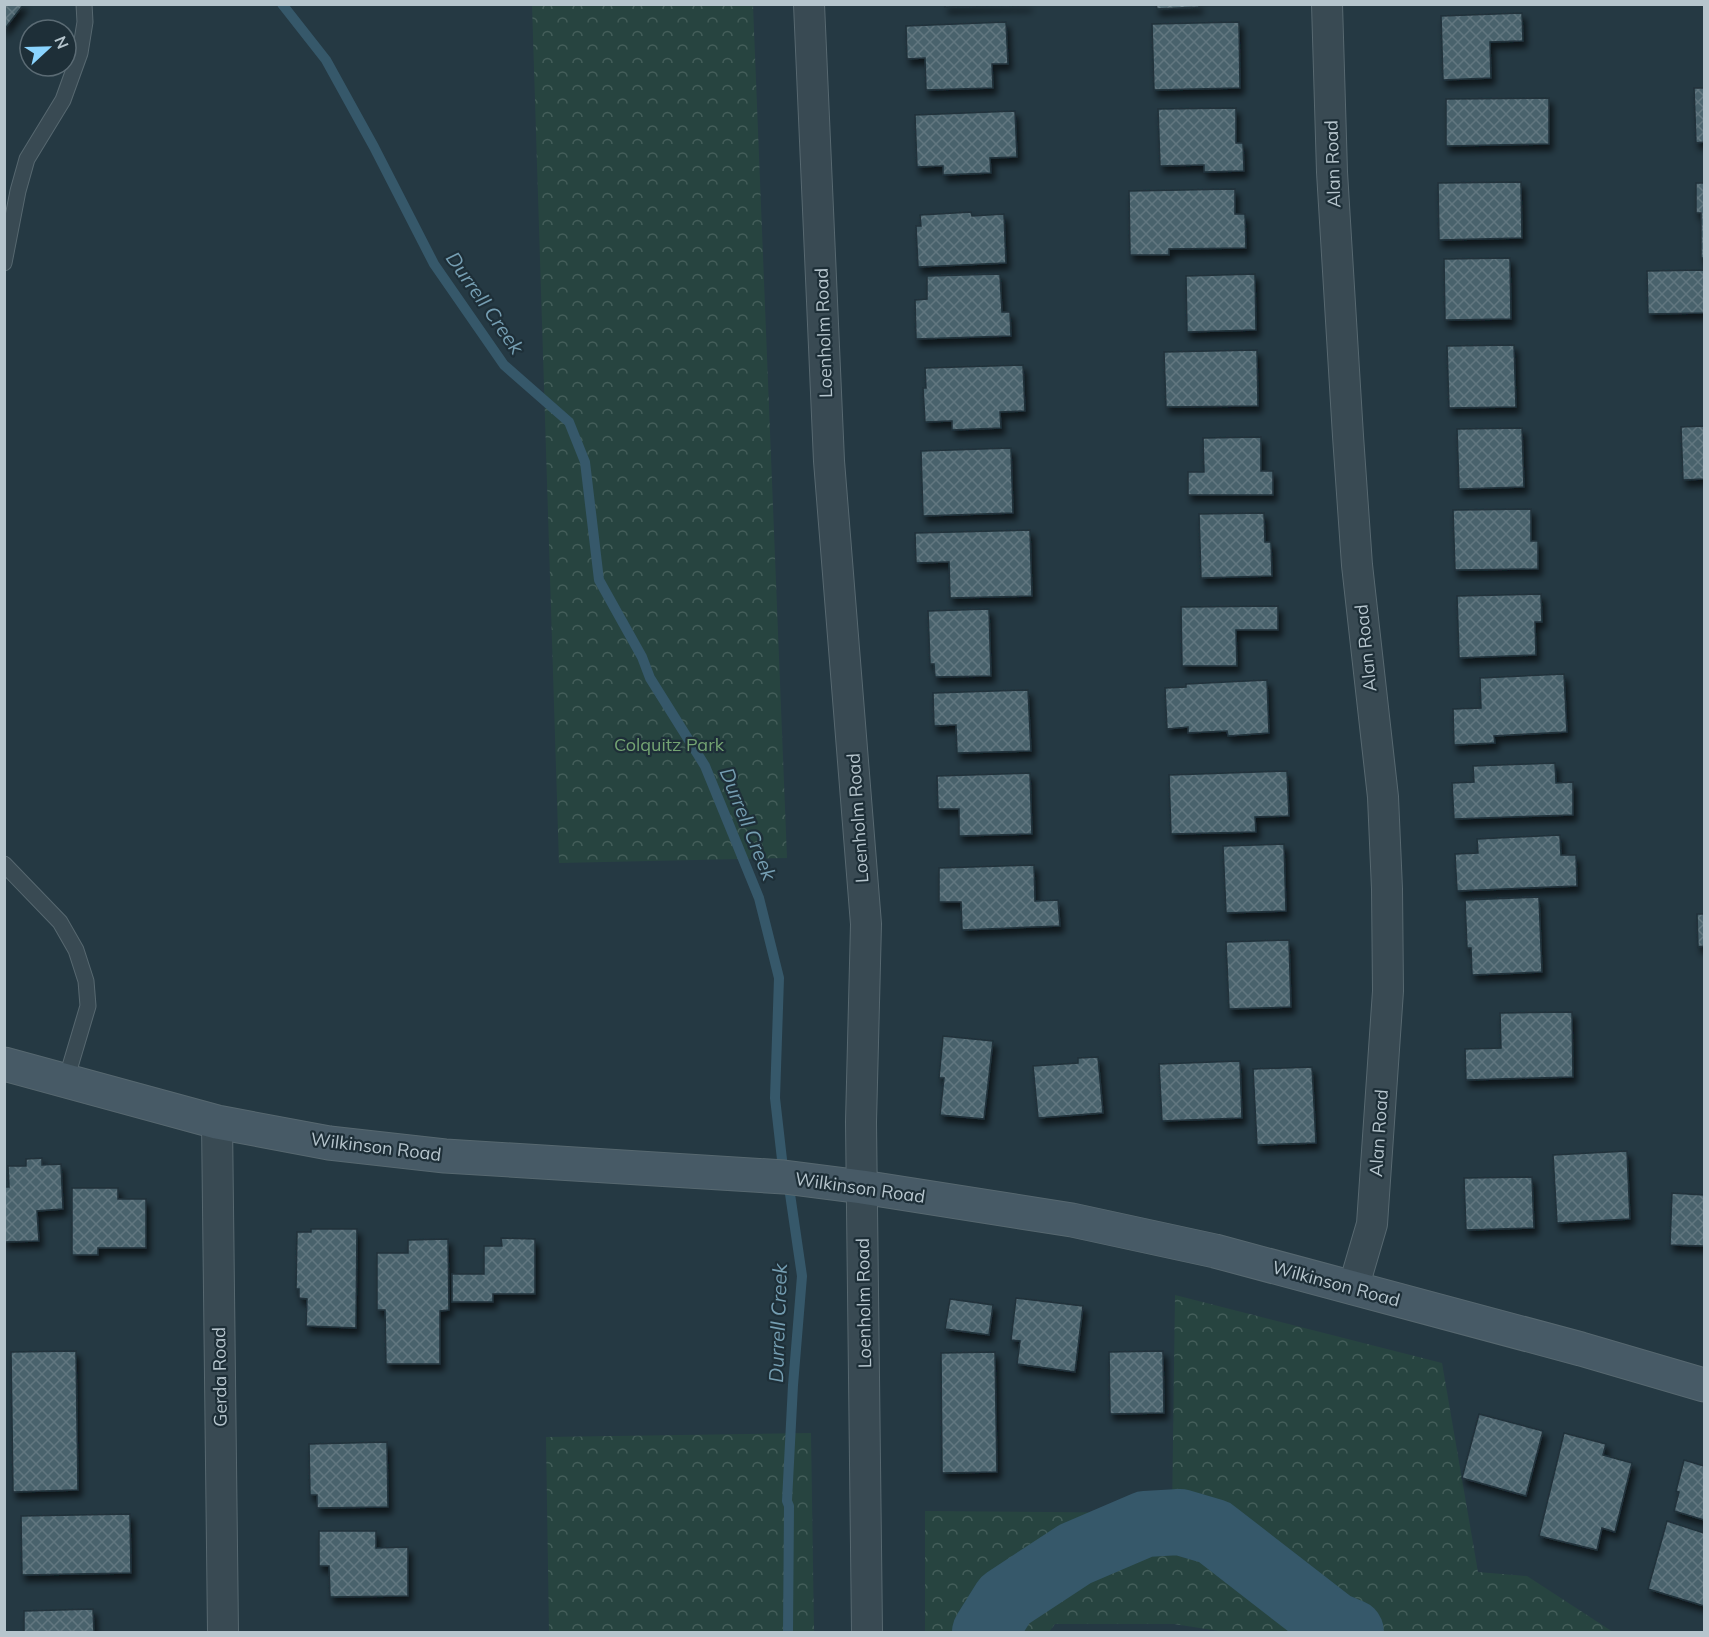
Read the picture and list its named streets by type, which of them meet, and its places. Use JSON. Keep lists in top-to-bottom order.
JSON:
{
  "streets": {
    "main road": ["Wilkinson Road"],
    "street": ["Alan Road", "Loenholm Road", "Gerda Road"]
  },
  "crossings": [
    ["Alan Road", "Wilkinson Road"],
    ["Loenholm Road", "Wilkinson Road"],
    ["Wilkinson Road", "Gerda Road"]
  ],
  "water": ["Durrell Creek"],
  "parks": ["Colquitz Park"],
  "north": "right"
}
